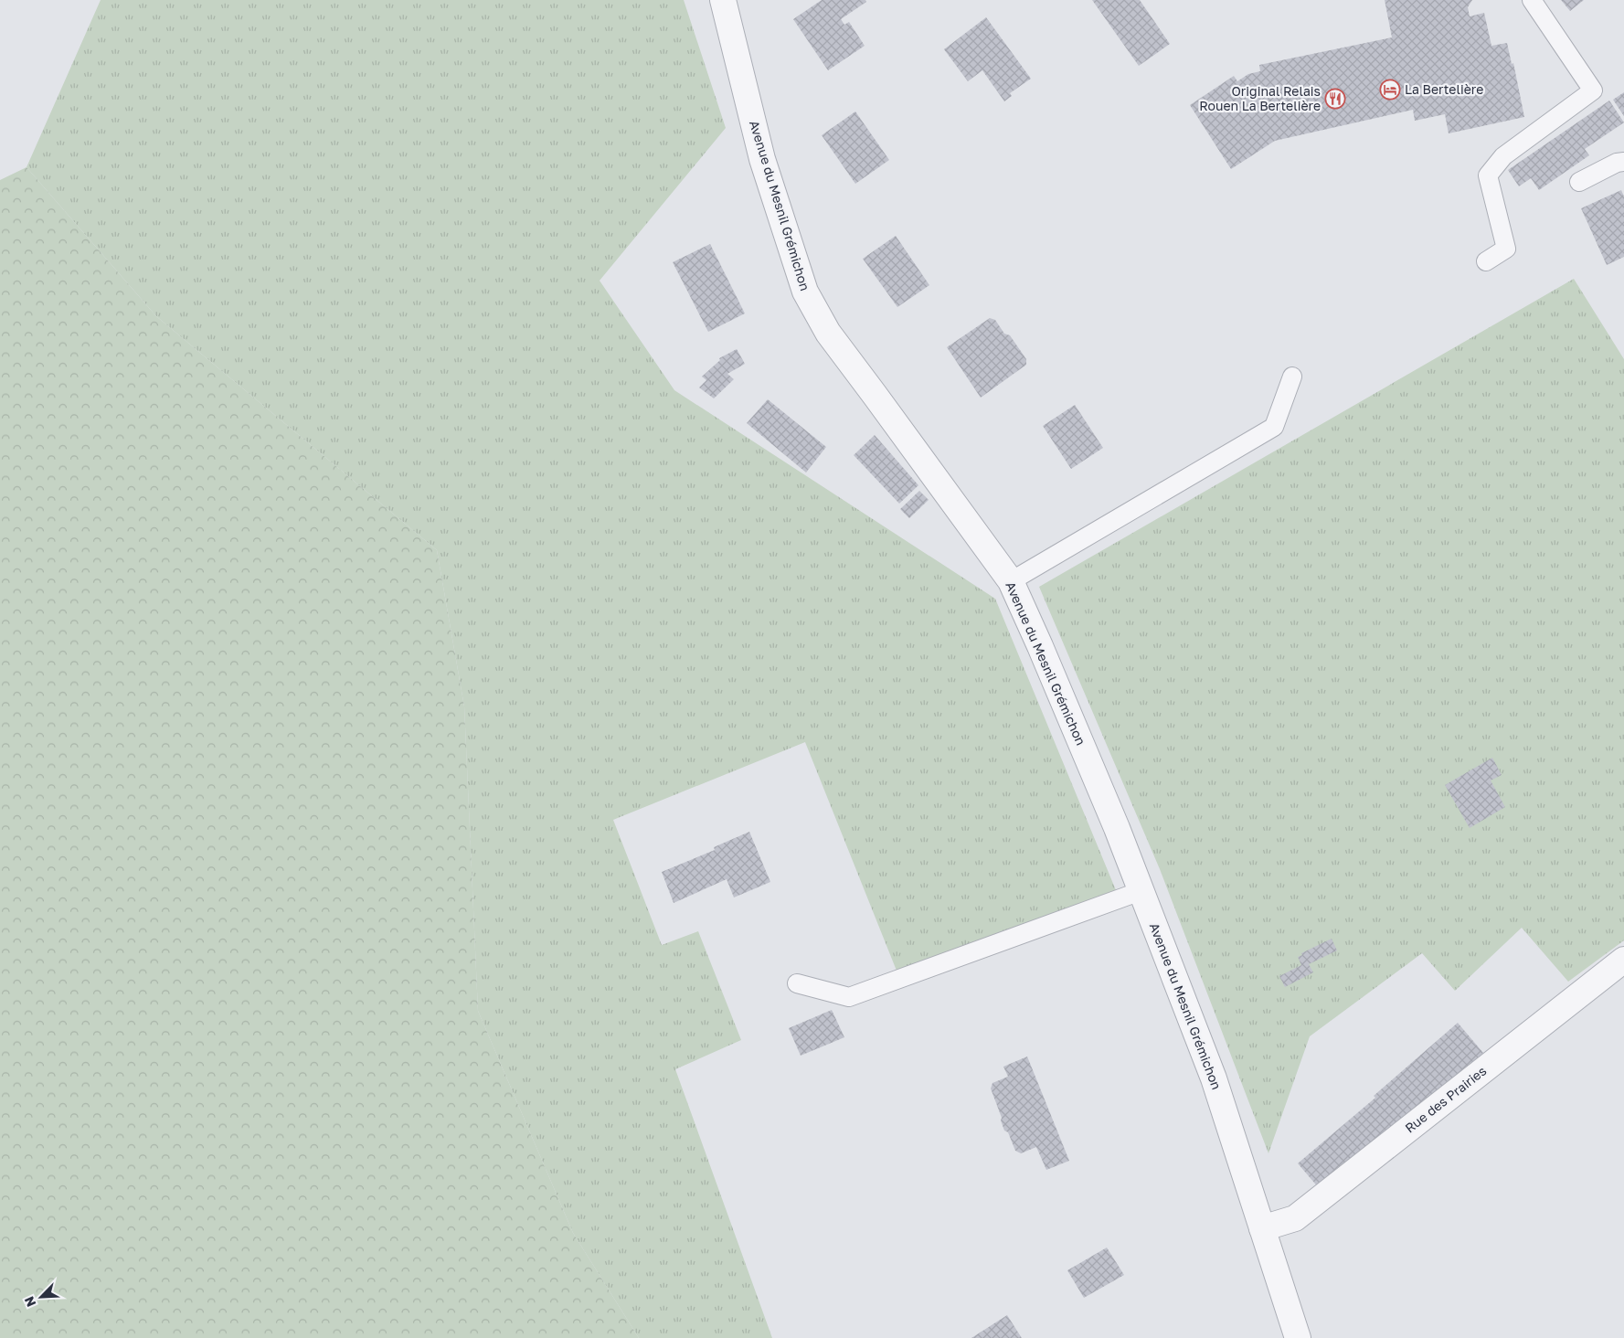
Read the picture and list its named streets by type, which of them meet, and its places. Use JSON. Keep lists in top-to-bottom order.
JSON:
{
  "streets": {
    "street": ["Avenue du Mesnil Grémichon", "Rue des Prairies"]
  },
  "crossings": [
    ["Avenue du Mesnil Grémichon", "Rue des Prairies"]
  ],
  "places": {
    "hotel": ["La Bertelière"],
    "restaurant": ["Original Relais Rouen La Bertelière"]
  },
  "north": "bottom left"
}
